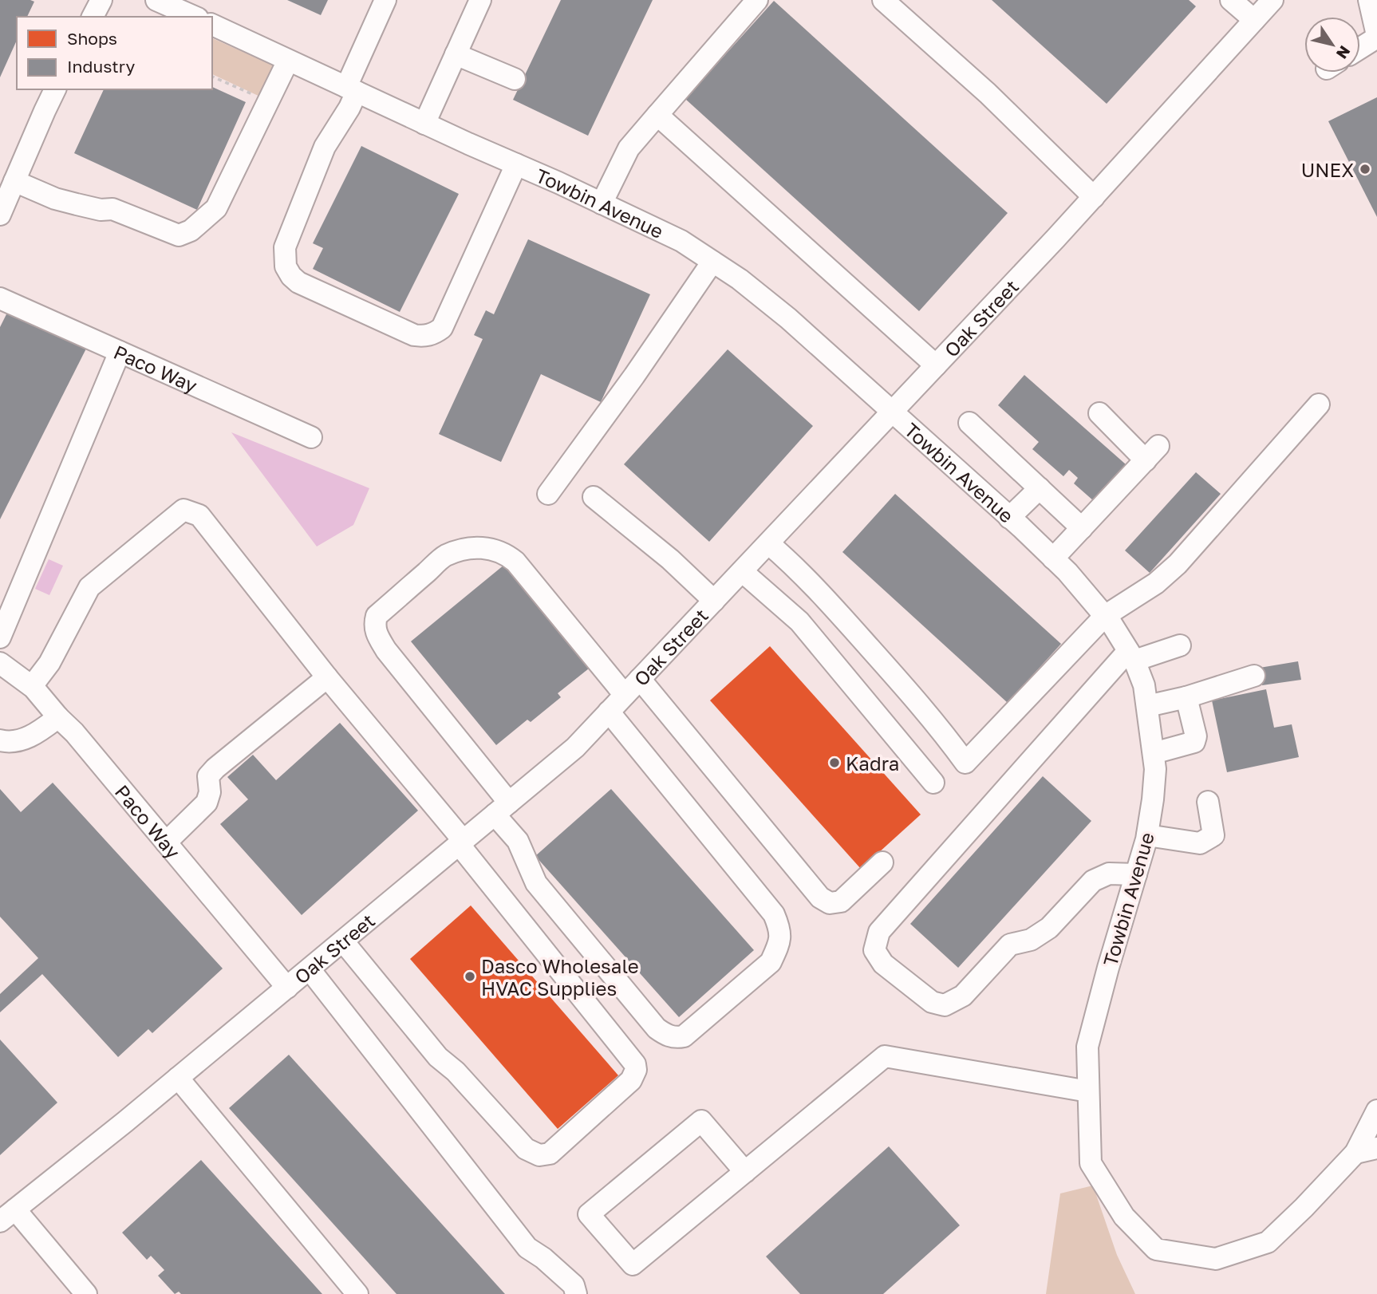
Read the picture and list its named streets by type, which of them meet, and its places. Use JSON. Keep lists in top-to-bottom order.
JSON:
{
  "streets": {
    "street": ["Towbin Avenue", "Oak Street", "Paco Way"]
  },
  "crossings": [
    ["Towbin Avenue", "Oak Street"],
    ["Oak Street", "Paco Way"]
  ],
  "places": ["UNEX", "Kadra", "Dasco Wholesale HVAC Supplies"],
  "legend": ["Shops", "Industry"],
  "north": "bottom right"
}
